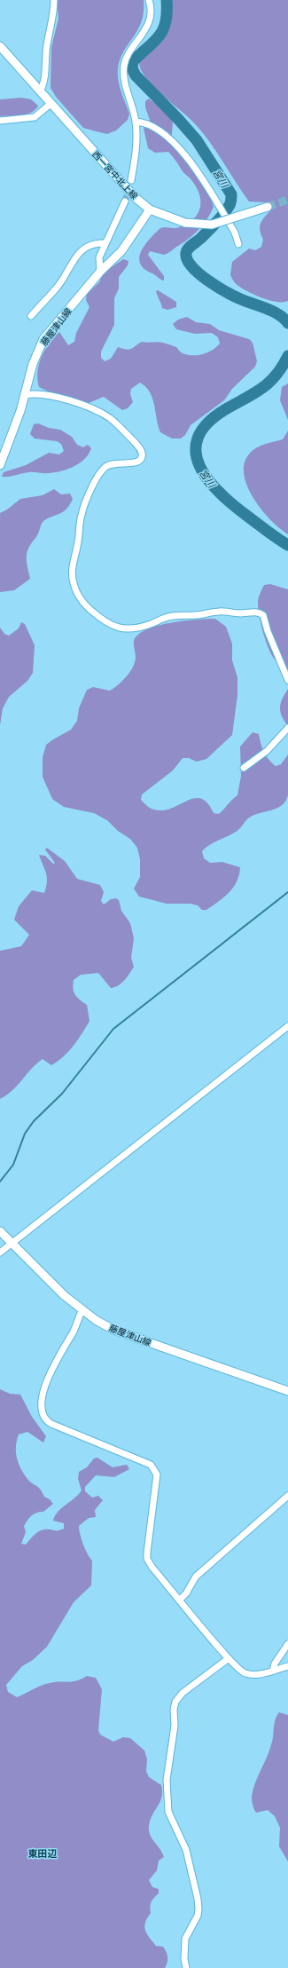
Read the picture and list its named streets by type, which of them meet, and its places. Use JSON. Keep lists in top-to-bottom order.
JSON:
{
  "streets": {
    "main road": ["西一宮中北上線", "藤屋津山線"]
  },
  "crossings": [
    ["西一宮中北上線", "藤屋津山線"]
  ],
  "districts": ["東田辺"],
  "water": ["宮川"]
}
